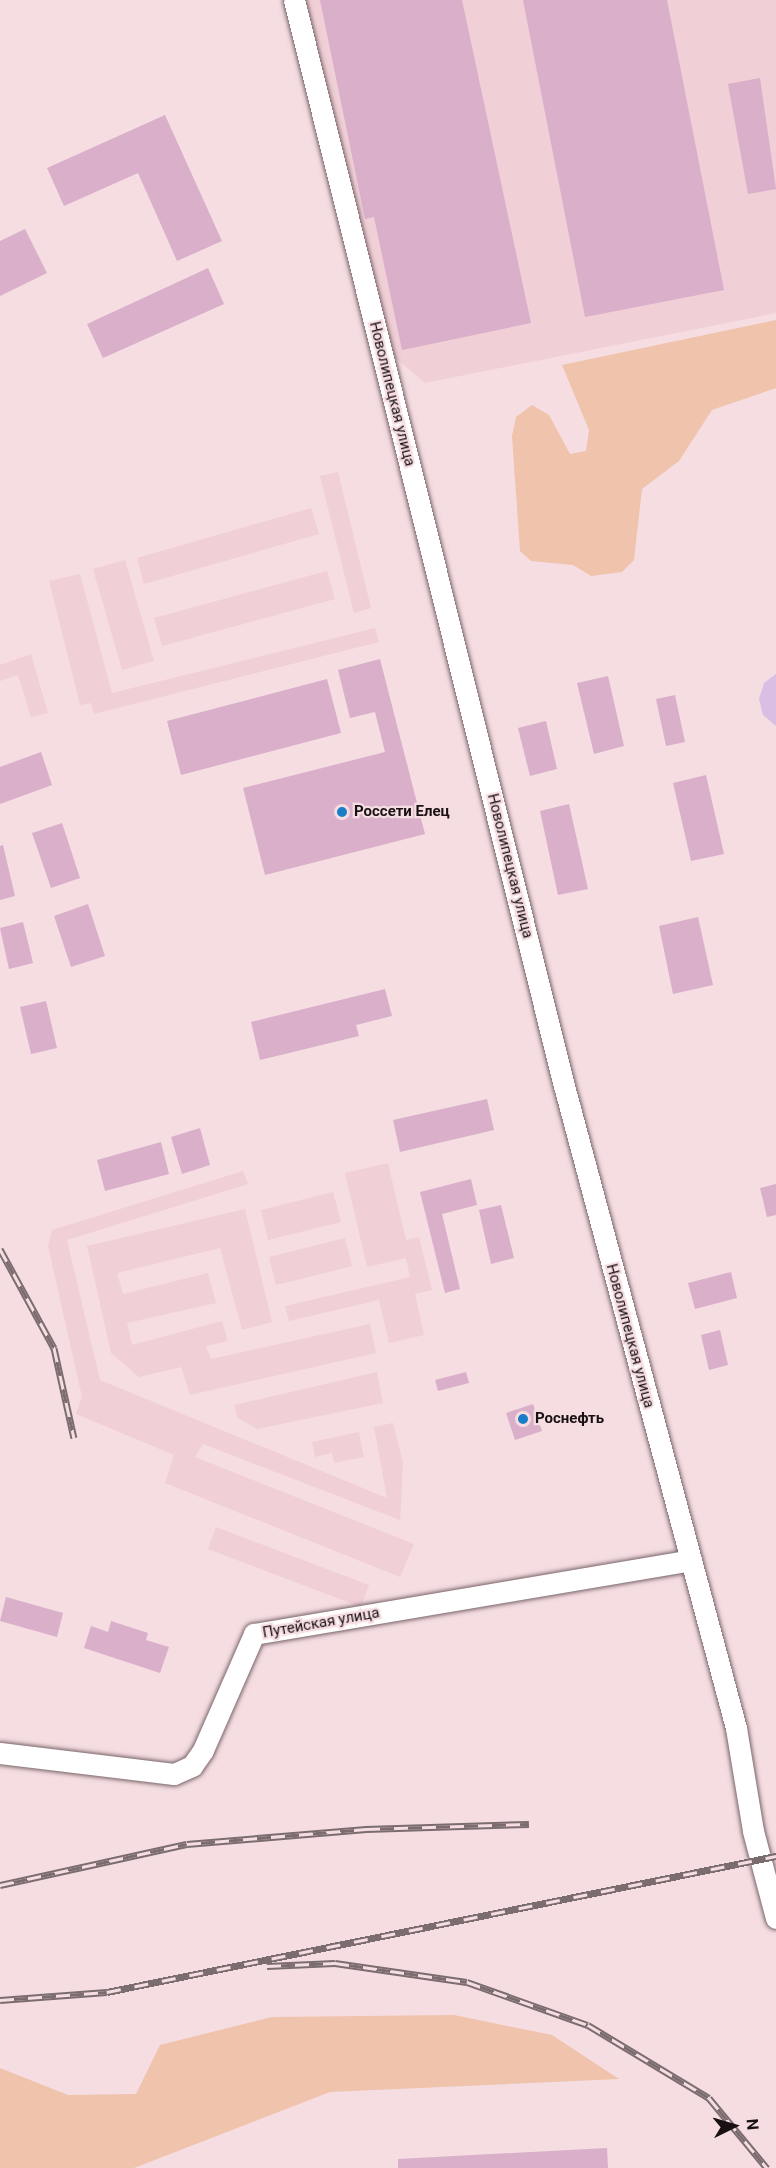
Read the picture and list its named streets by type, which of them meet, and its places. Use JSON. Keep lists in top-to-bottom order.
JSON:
{
  "streets": {
    "street": ["Новолипецкая улица", "Путейская улица"]
  },
  "crossings": [
    ["Новолипецкая улица", "Путейская улица"]
  ],
  "places": ["Россети Елец", "Роснефть"],
  "north": "right"
}
